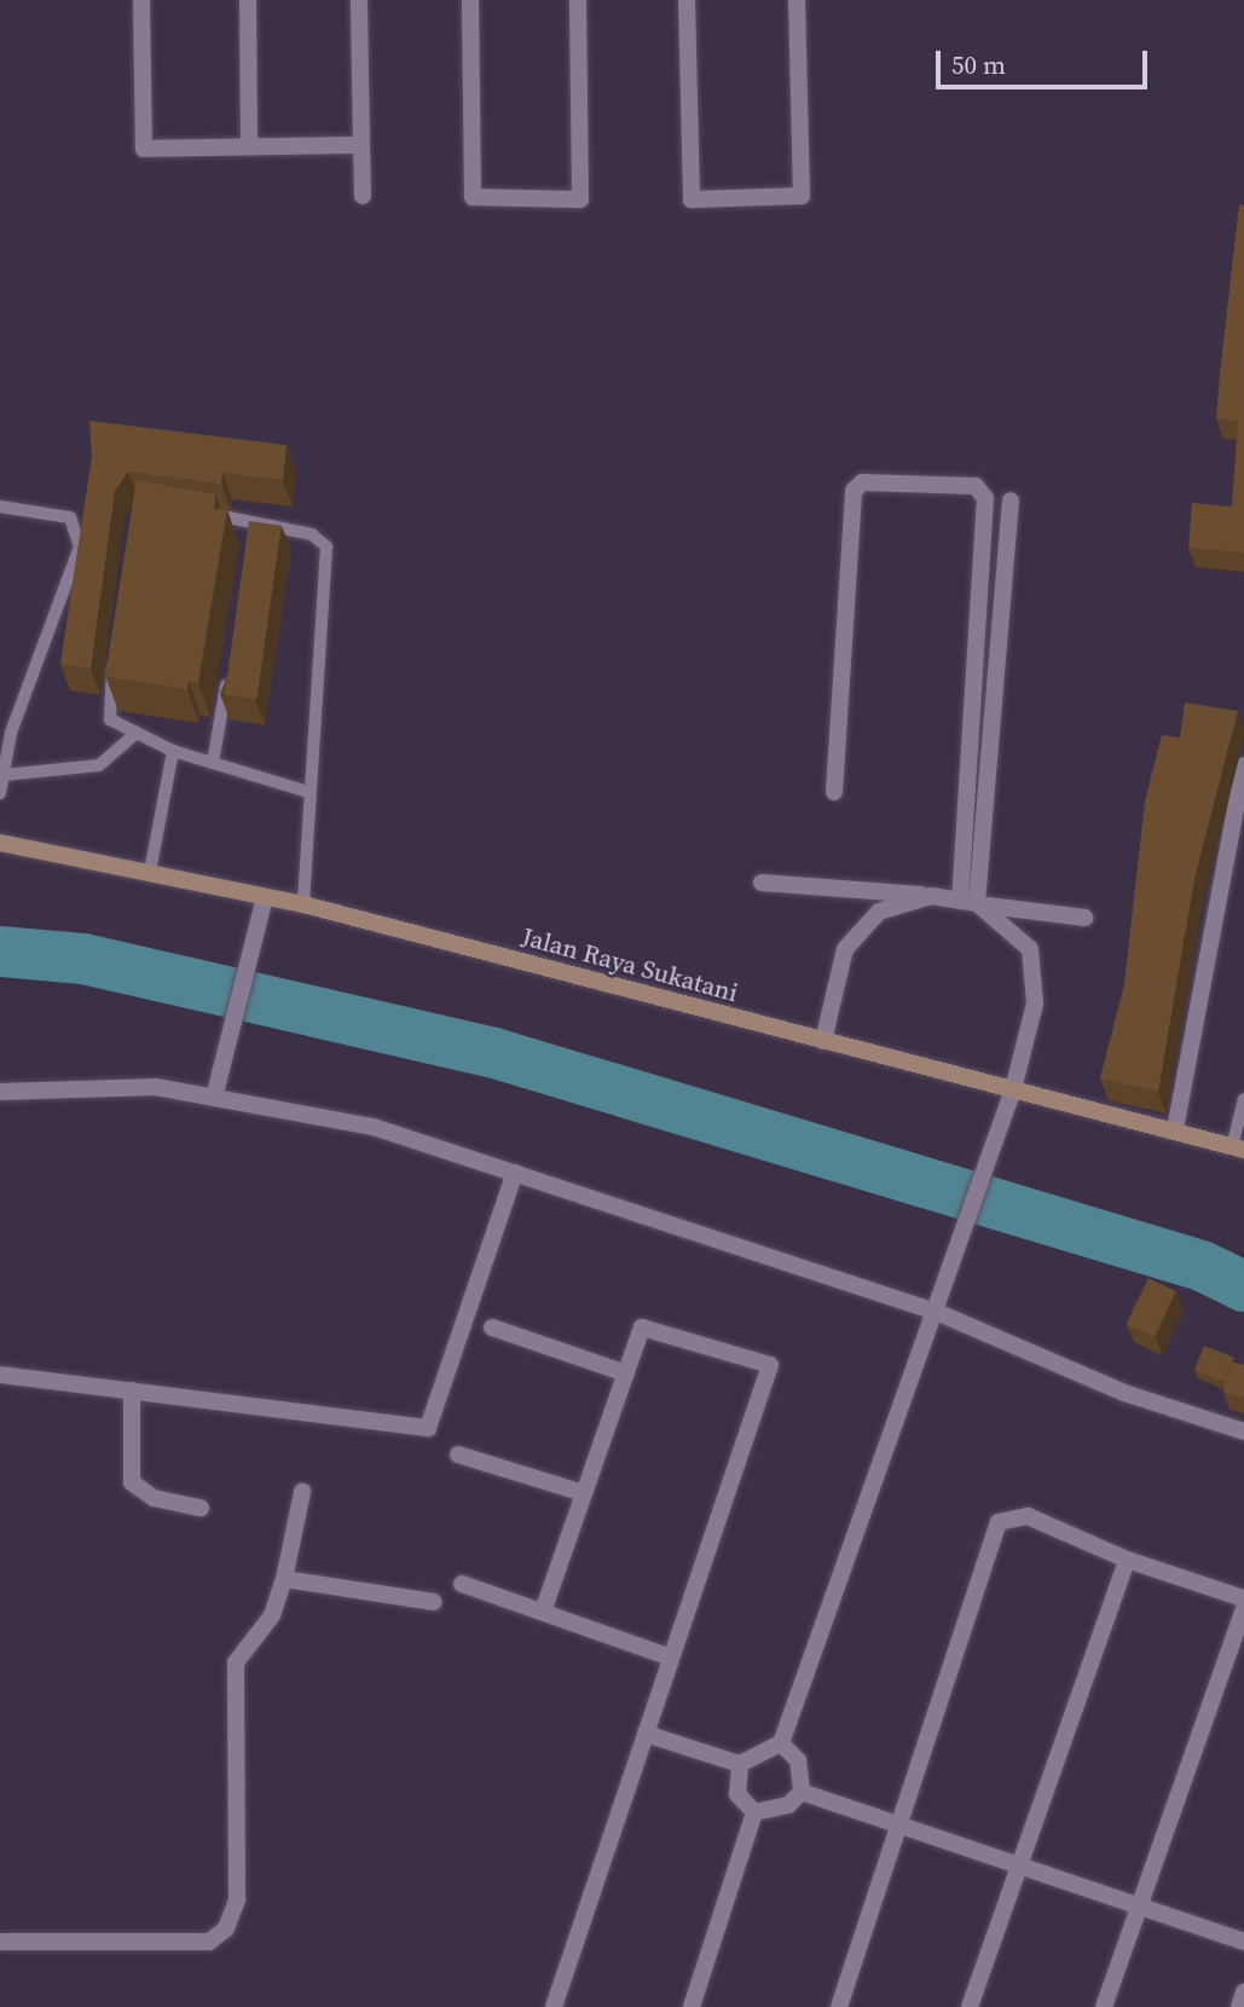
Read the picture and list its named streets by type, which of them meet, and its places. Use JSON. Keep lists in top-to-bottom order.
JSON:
{
  "streets": {
    "main road": ["Jalan Raya Sukatani"]
  },
  "scale_bar": "50 m"
}
